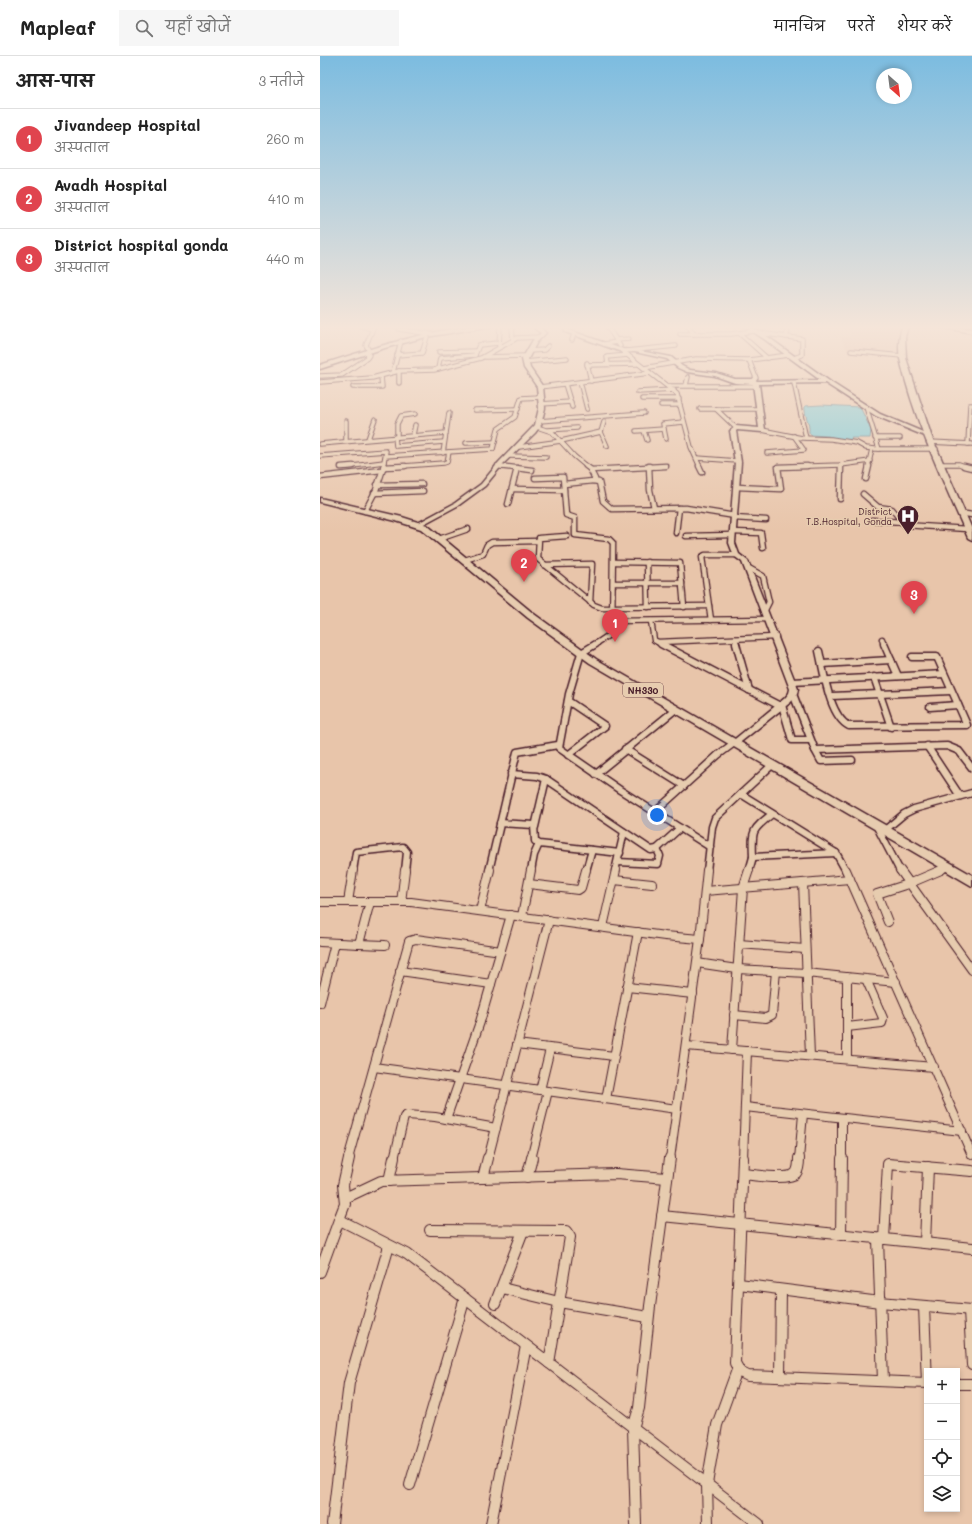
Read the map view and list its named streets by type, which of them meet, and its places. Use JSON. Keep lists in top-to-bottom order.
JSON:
{
  "streets": {
    "highway": ["NH330"]
  },
  "places": {
    "hospital": ["District T.B.Hospital, Gonda"]
  },
  "north": "bottom right",
  "page": {
    "header": "Mapleaf",
    "search": "यहाँ खोजें",
    "nav": ["मानचित्र", "परतें", "शेयर करें"],
    "heading": ["आस-पास", "3 नतीजे"],
    "list": [
      {
        "mark": "1",
        "name": "Jivandeep Hospital",
        "note": "अस्पताल",
        "value": "260 m"
      },
      {
        "mark": "2",
        "name": "Avadh Hospital",
        "note": "अस्पताल",
        "value": "410 m"
      },
      {
        "mark": "3",
        "name": "District hospital gonda",
        "note": "अस्पताल",
        "value": "440 m"
      }
    ],
    "pins": ["2", "3", "1"],
    "map_buttons": ["+", "−"]
  }
}
